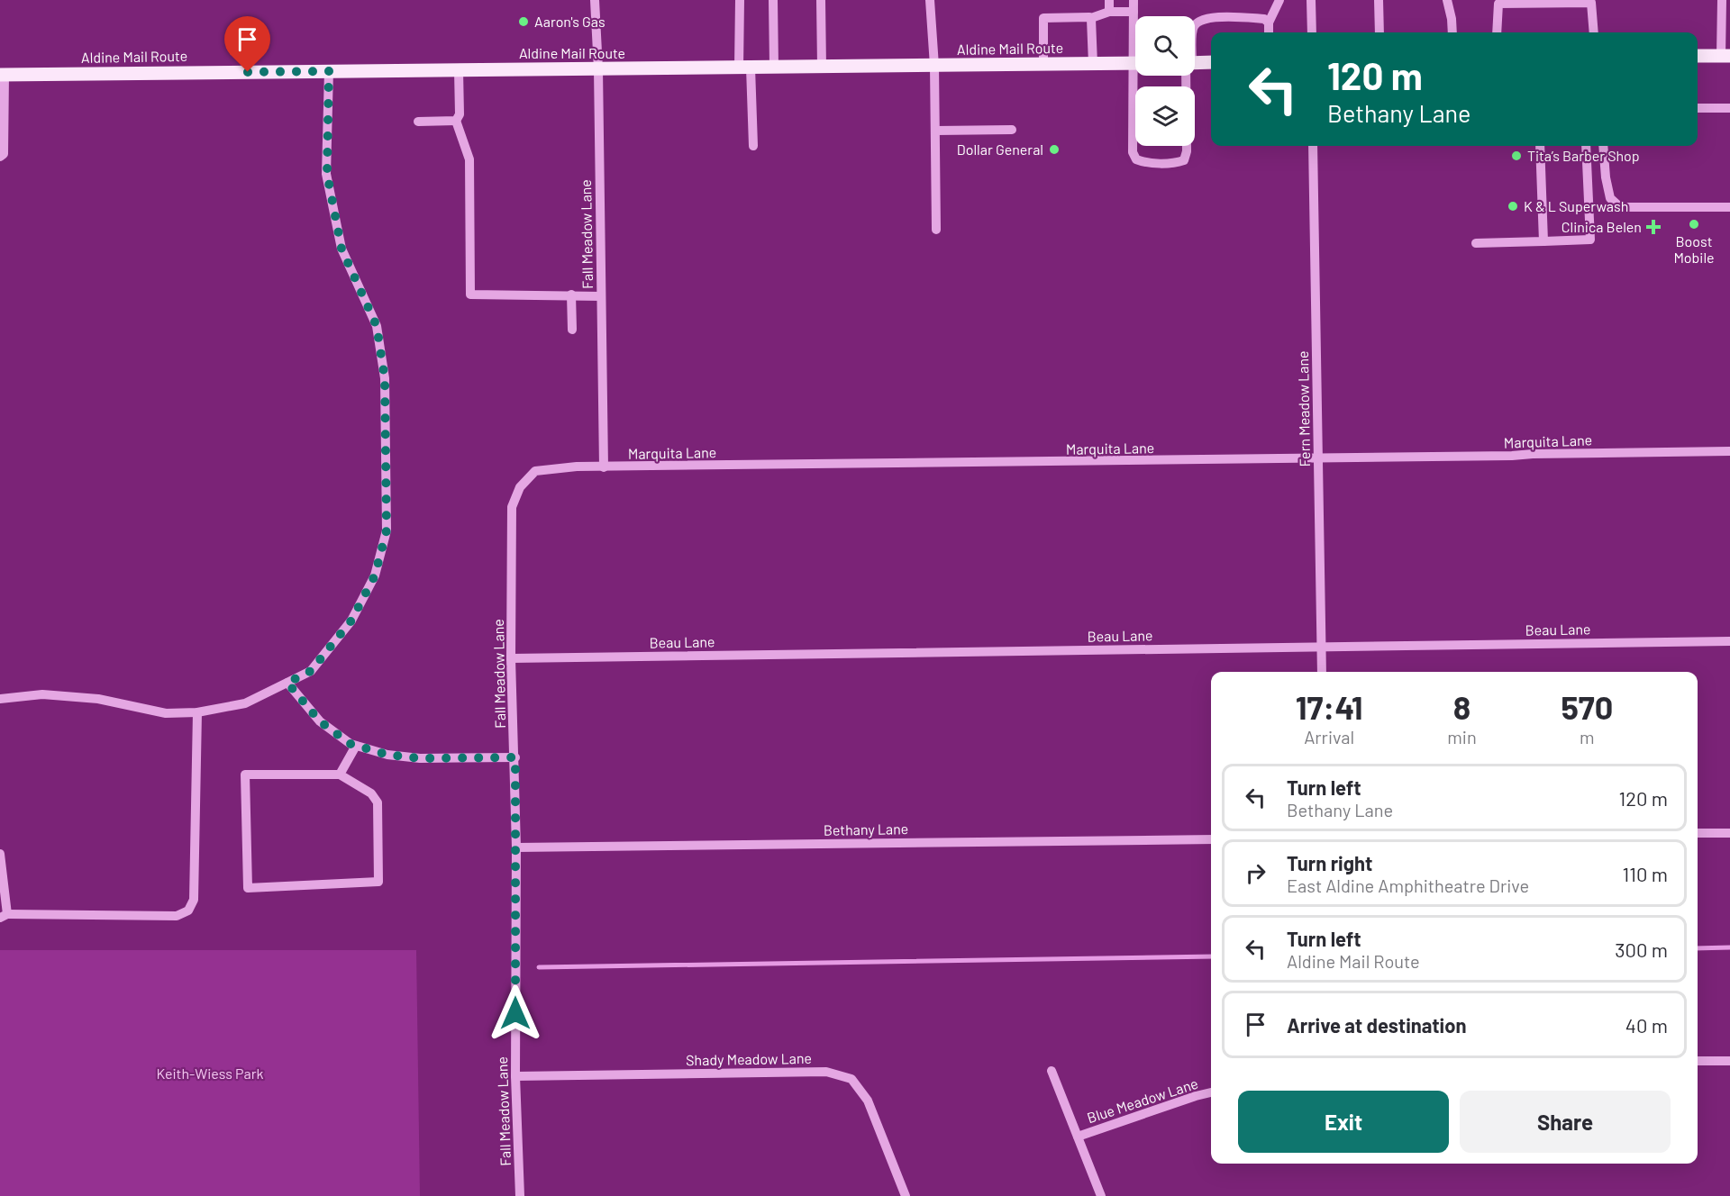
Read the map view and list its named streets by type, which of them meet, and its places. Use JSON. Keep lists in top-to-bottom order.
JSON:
{
  "streets": {
    "main road": ["Aldine Mail Route"],
    "street": [
      "Fall Meadow Lane",
      "Fern Meadow Lane",
      "Marquita Lane",
      "Beau Lane",
      "Bethany Lane",
      "Shady Meadow Lane",
      "Blue Meadow Lane"
    ]
  },
  "crossings": [
    ["Aldine Mail Route", "Fall Meadow Lane"],
    ["Fall Meadow Lane", "Marquita Lane"],
    ["Fall Meadow Lane", "Beau Lane"],
    ["Fall Meadow Lane", "Bethany Lane"],
    ["Fall Meadow Lane", "Shady Meadow Lane"],
    ["Fern Meadow Lane", "Marquita Lane"],
    ["Fern Meadow Lane", "Beau Lane"]
  ],
  "parks": ["Keith-Wiess Park"],
  "places": {
    "other": [
      "Aaron's Gas",
      "Dollar General",
      "Tita’s Barber Shop",
      "K & L Superwash",
      "Boost Mobile"
    ],
    "health": ["Clinica Belen"]
  },
  "page": {
    "turn": ["120 m", "Bethany Lane"],
    "eta": [
      "17:41",
      "Arrival",
      "8",
      "min",
      "570",
      "m"
    ],
    "list": [
      {
        "name": "Turn left",
        "note": "Bethany Lane",
        "value": "120 m"
      },
      {
        "name": "Turn right",
        "note": "East Aldine Amphitheatre Drive",
        "value": "110 m"
      },
      {
        "name": "Turn left",
        "note": "Aldine Mail Route",
        "value": "300 m"
      },
      {
        "name": "Arrive at destination",
        "value": "40 m"
      }
    ],
    "buttons": ["Exit", "Share"]
  }
}
